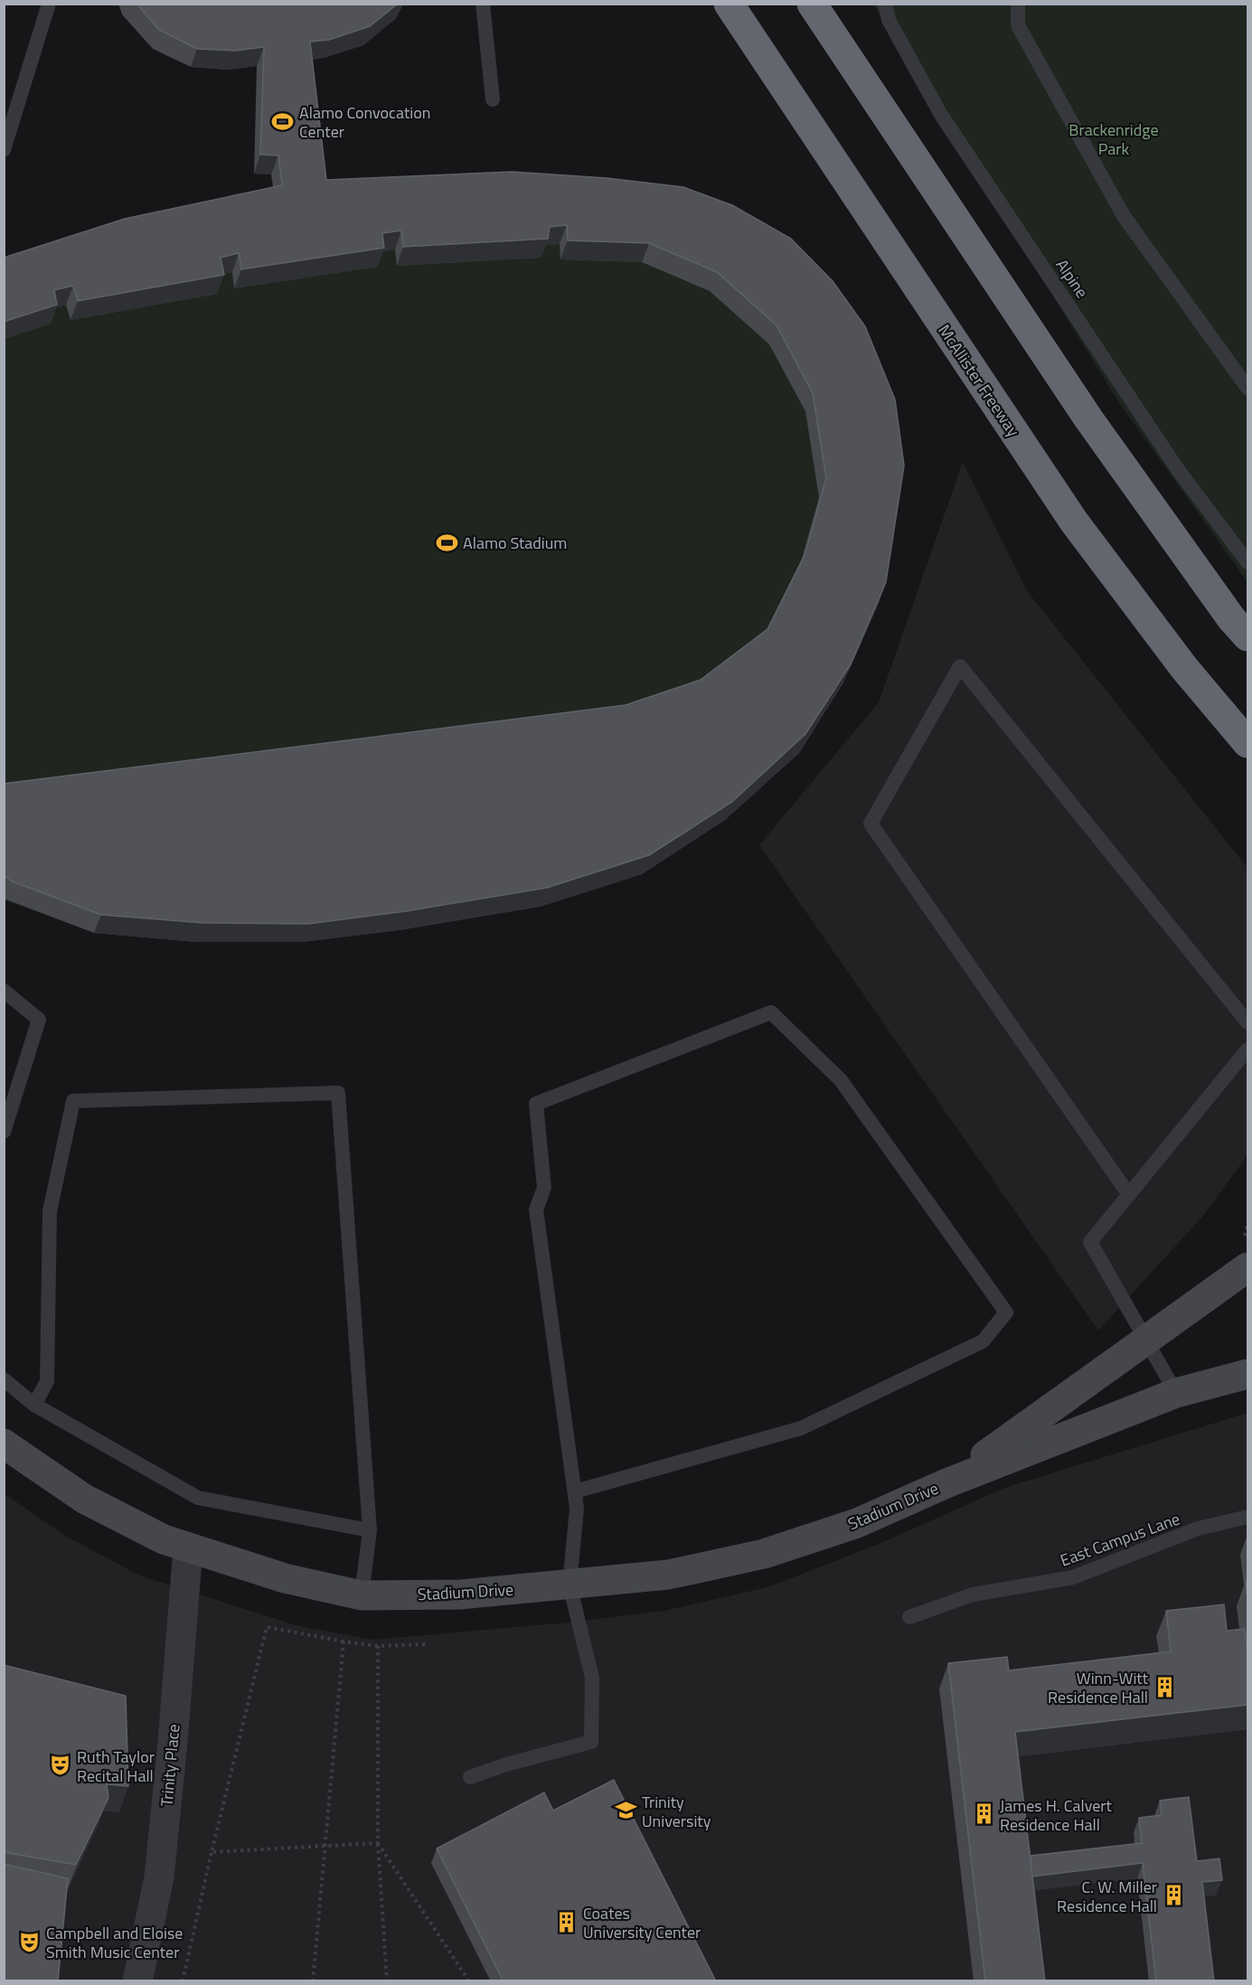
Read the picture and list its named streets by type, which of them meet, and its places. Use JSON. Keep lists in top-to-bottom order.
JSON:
{
  "streets": {
    "highway": ["McAllister Freeway"],
    "main road": ["Stadium Drive"],
    "street": ["Trinity Place"],
    "lane": ["Alpine", "East Campus Lane"]
  },
  "crossings": [
    ["Stadium Drive", "Trinity Place"]
  ],
  "parks": ["Brackenridge Park"],
  "places": {
    "sports": ["Alamo Convocation Center", "Alamo Stadium"],
    "building": [
      "Winn-Witt Residence Hall",
      "James H. Calvert Residence Hall",
      "C. W. Miller Residence Hall",
      "Coates University Center"
    ],
    "theatre": ["Ruth Taylor Recital Hall", "Campbell and Eloise Smith Music Center"],
    "school or university": ["Trinity University"]
  }
}
